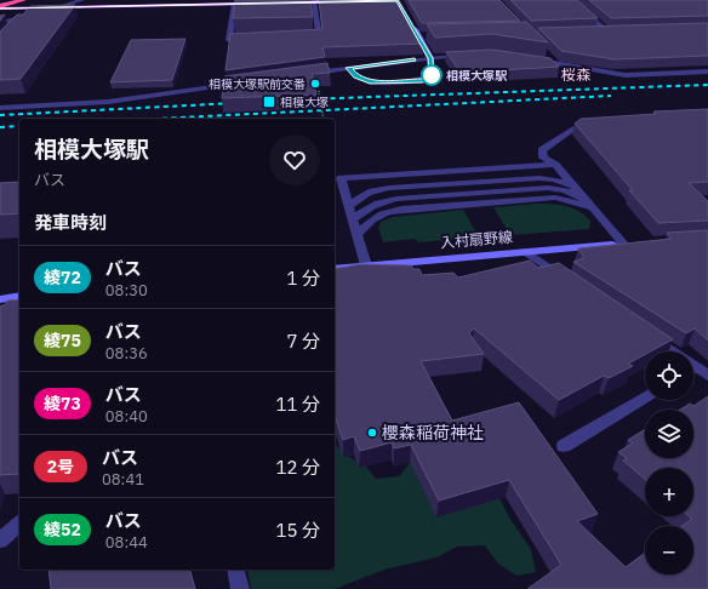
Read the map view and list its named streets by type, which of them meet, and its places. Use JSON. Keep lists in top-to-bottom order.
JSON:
{
  "streets": {
    "street": ["入村扇野線"]
  },
  "districts": ["桜森"],
  "places": {
    "other": ["相模大塚駅", "相模大塚駅前交番", "櫻森稲荷神社"],
    "transit": ["相模大塚"]
  },
  "lines": ["bus line 綾72"],
  "page": {
    "heading": [
      ["相模大塚駅", "バス"],
      "発車時刻"
    ],
    "list": [
      {
        "mark": "綾72",
        "name": "バス",
        "note": "08:30",
        "value": "1 分"
      },
      {
        "mark": "綾75",
        "name": "バス",
        "note": "08:36",
        "value": "7 分"
      },
      {
        "mark": "綾73",
        "name": "バス",
        "note": "08:40",
        "value": "11 分"
      },
      {
        "mark": "2号",
        "name": "バス",
        "note": "08:41",
        "value": "12 分"
      },
      {
        "mark": "綾52",
        "name": "バス",
        "note": "08:44",
        "value": "15 分"
      }
    ],
    "map_buttons": ["+", "−"]
  }
}
